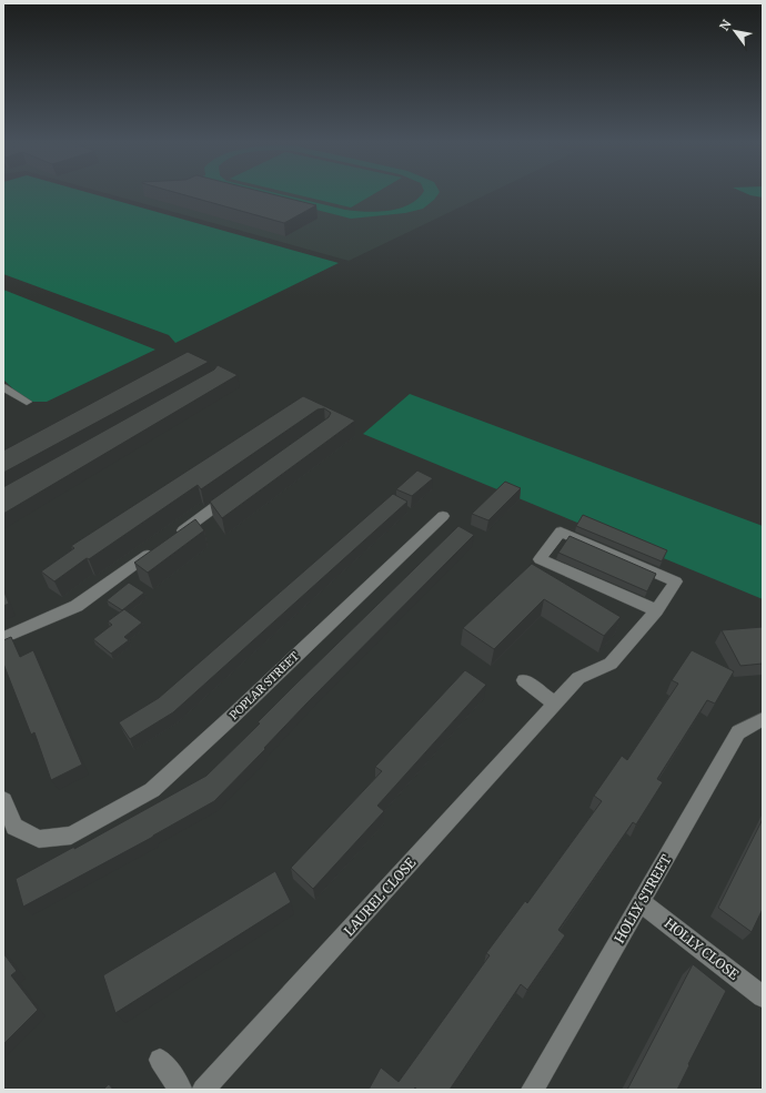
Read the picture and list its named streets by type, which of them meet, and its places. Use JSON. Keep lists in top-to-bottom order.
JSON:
{
  "streets": {
    "street": [
      "POPLAR STREET",
      "LAUREL CLOSE",
      "HOLLY STREET",
      "HOLLY CLOSE"
    ]
  },
  "crossings": [
    ["HOLLY STREET", "HOLLY CLOSE"]
  ],
  "north": "top left"
}
